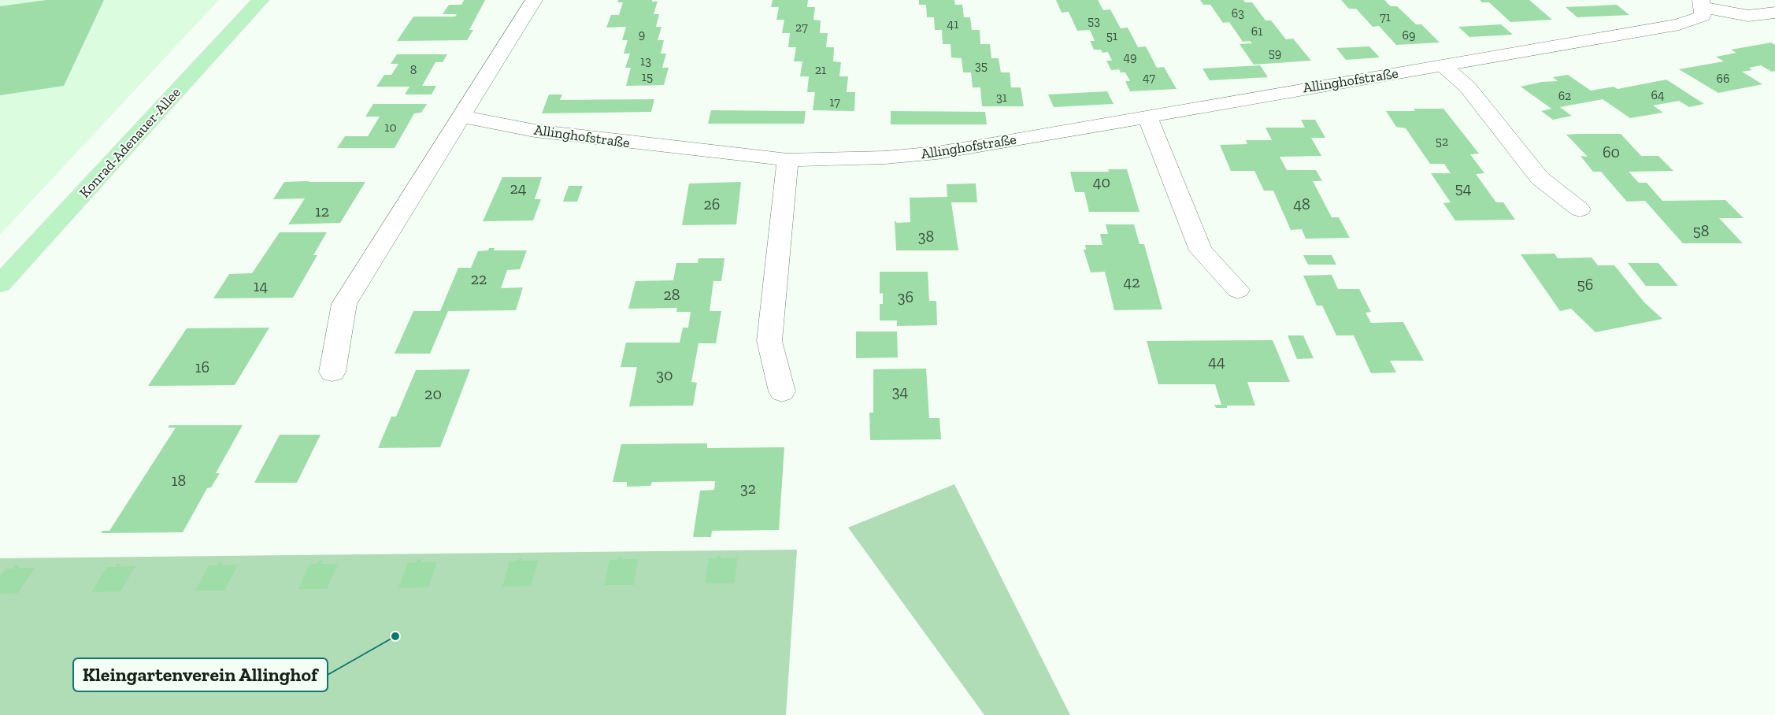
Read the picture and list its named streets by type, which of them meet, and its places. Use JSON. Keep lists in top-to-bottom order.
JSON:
{
  "streets": {
    "main road": ["Konrad-Adenauer-Allee"],
    "street": ["Allinghofstraße"]
  },
  "places": ["Kleingartenverein Allinghof"],
  "house_numbers": [
    "63",
    "71",
    "53",
    "41",
    "27",
    "61",
    "9",
    "69",
    "51",
    "59",
    "49",
    "13",
    "35",
    "8",
    "21",
    "15",
    "47",
    "66",
    "64",
    "62",
    "31",
    "17",
    "10",
    "52",
    "60",
    "40",
    "24",
    "54",
    "26",
    "48",
    "12",
    "58",
    "38",
    "22",
    "42",
    "56",
    "14",
    "28",
    "36",
    "44",
    "16",
    "30",
    "34",
    "20",
    "18",
    "32"
  ]
}
